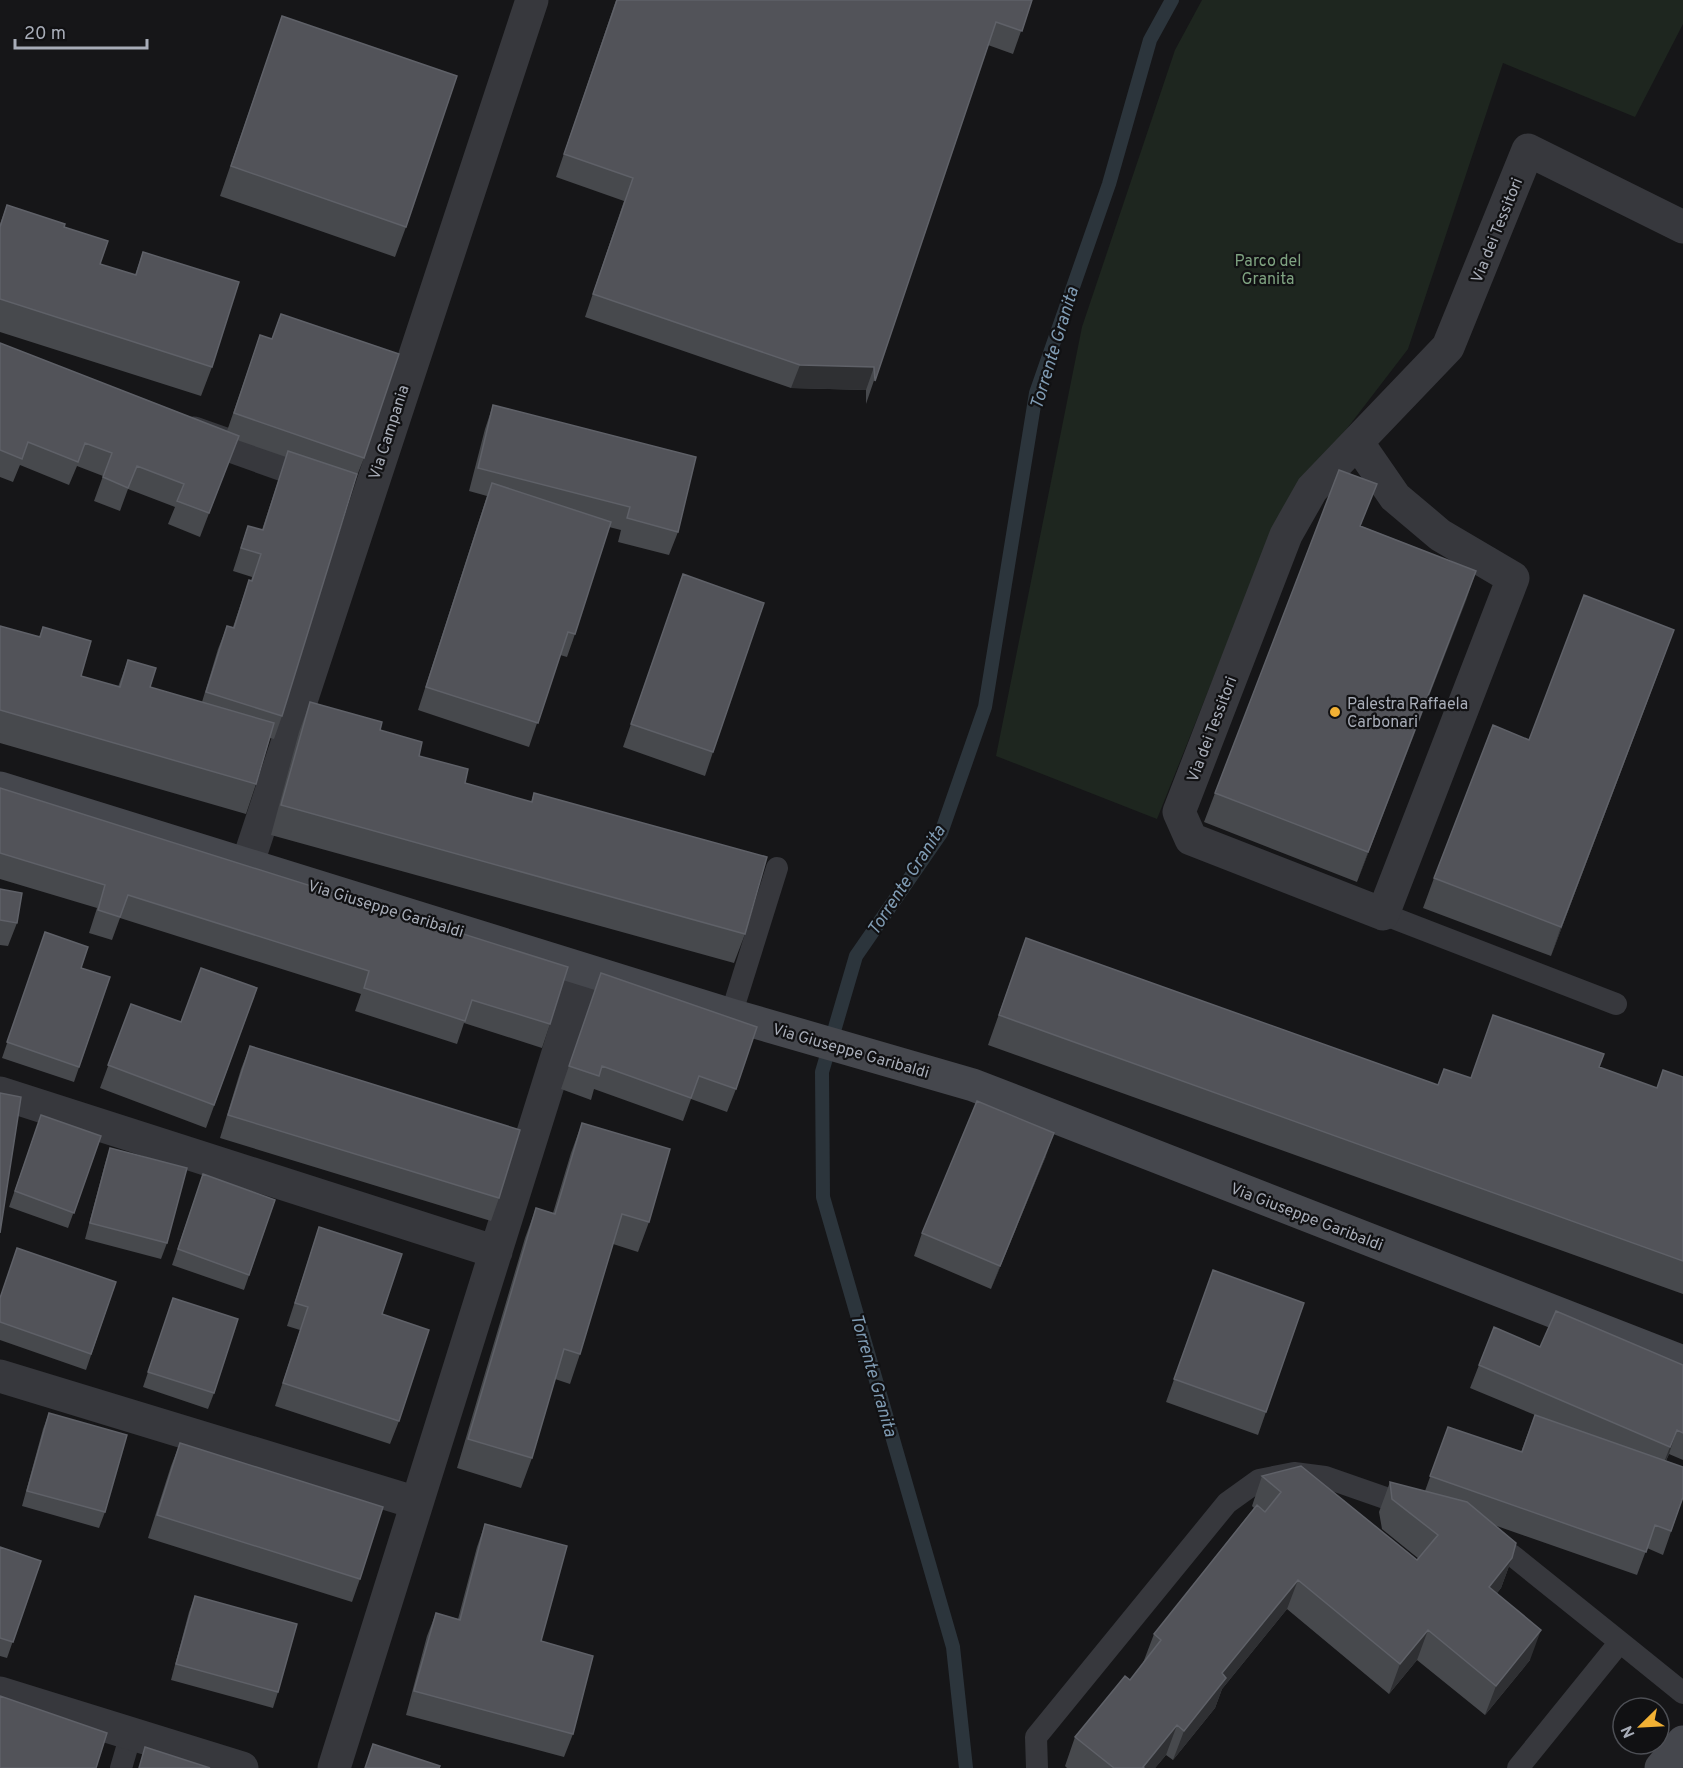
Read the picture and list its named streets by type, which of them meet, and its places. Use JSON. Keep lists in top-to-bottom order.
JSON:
{
  "streets": {
    "main road": ["Via Giuseppe Garibaldi"],
    "street": ["Via dei Tessitori", "Via Campania"]
  },
  "crossings": [
    ["Via Campania", "Via Giuseppe Garibaldi"]
  ],
  "water": ["Torrente Granita"],
  "parks": ["Parco del Granita"],
  "places": ["Palestra Raffaela Carbonari"],
  "scale_bar": "20 m",
  "north": "bottom left"
}
